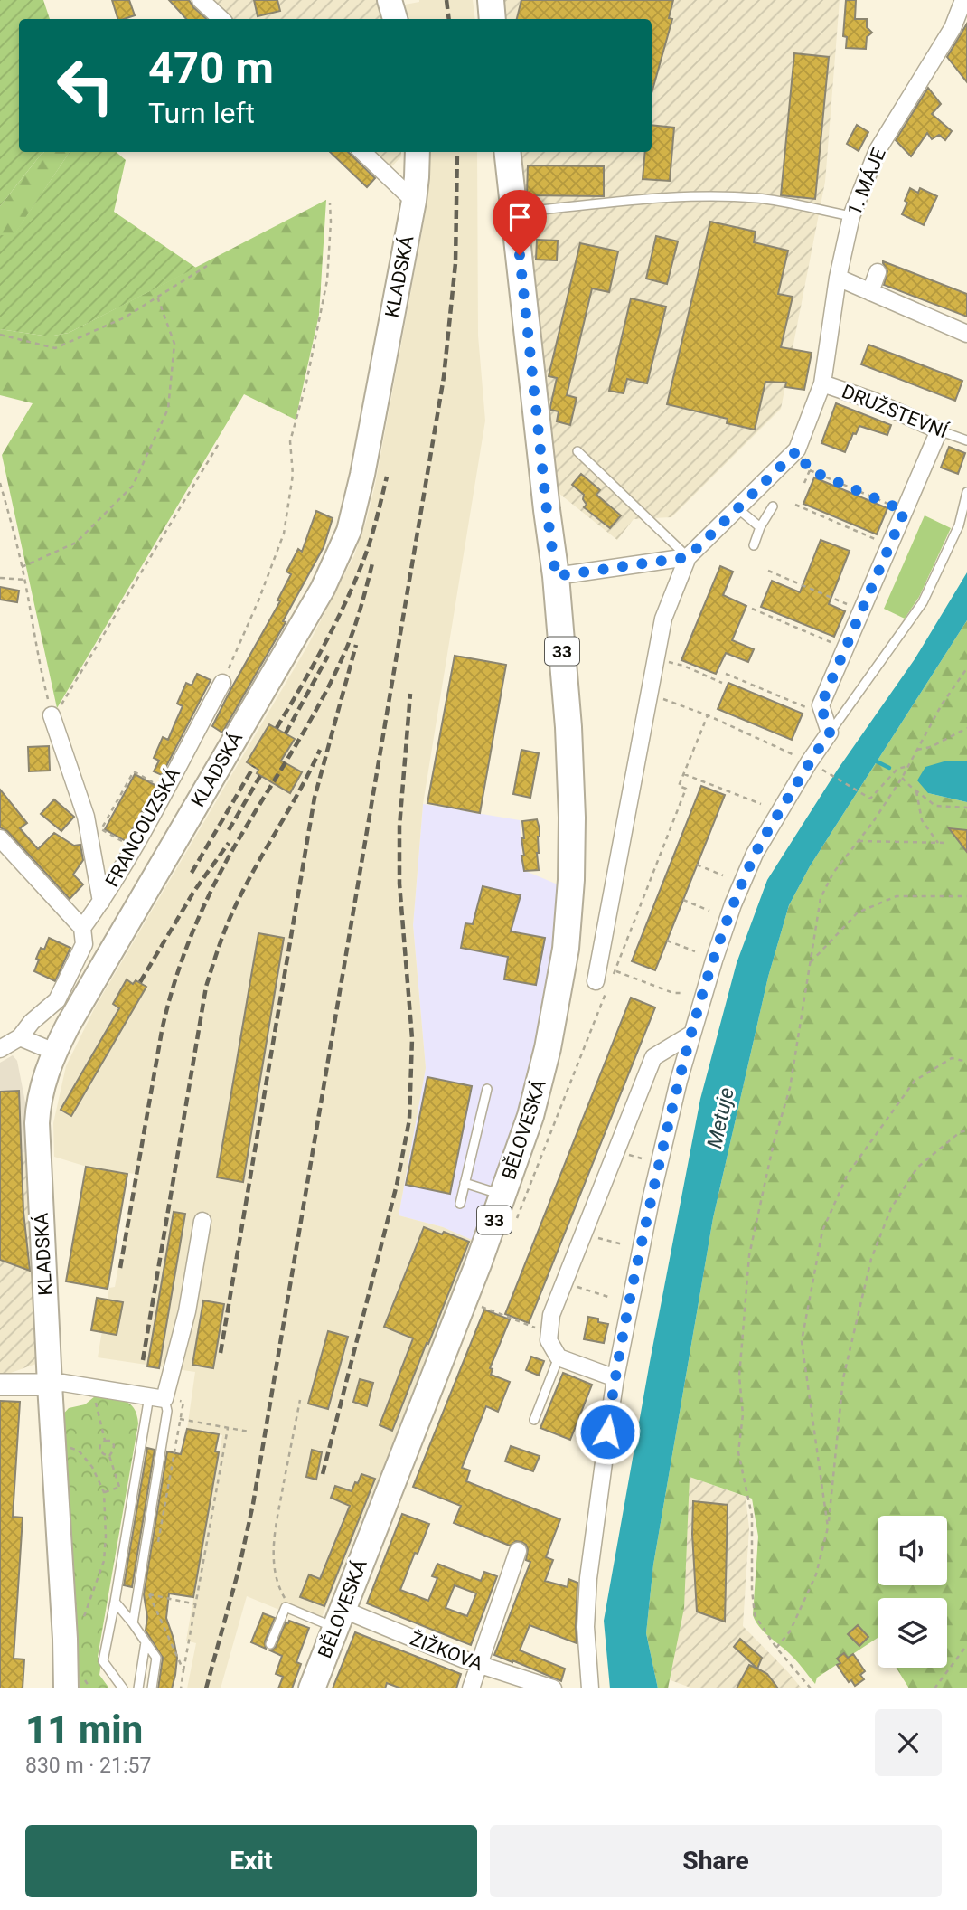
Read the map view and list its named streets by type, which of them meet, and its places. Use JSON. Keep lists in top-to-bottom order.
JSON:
{
  "streets": {
    "main road": ["KLADSKÁ", "33", "BĚLOVESKÁ"],
    "street": [
      "1. MÁJE",
      "DRUŽSTEVNÍ",
      "FRANCOUZSKÁ",
      "ŽIŽKOVA"
    ]
  },
  "crossings": [
    ["1. MÁJE", "DRUŽSTEVNÍ"],
    ["BĚLOVESKÁ", "ŽIŽKOVA"]
  ],
  "water": ["Metuje"],
  "page": {
    "turn": ["470 m", "Turn left"],
    "heading": ["11 min", "830 m · 21:57"],
    "buttons": ["Exit", "Share"]
  }
}
